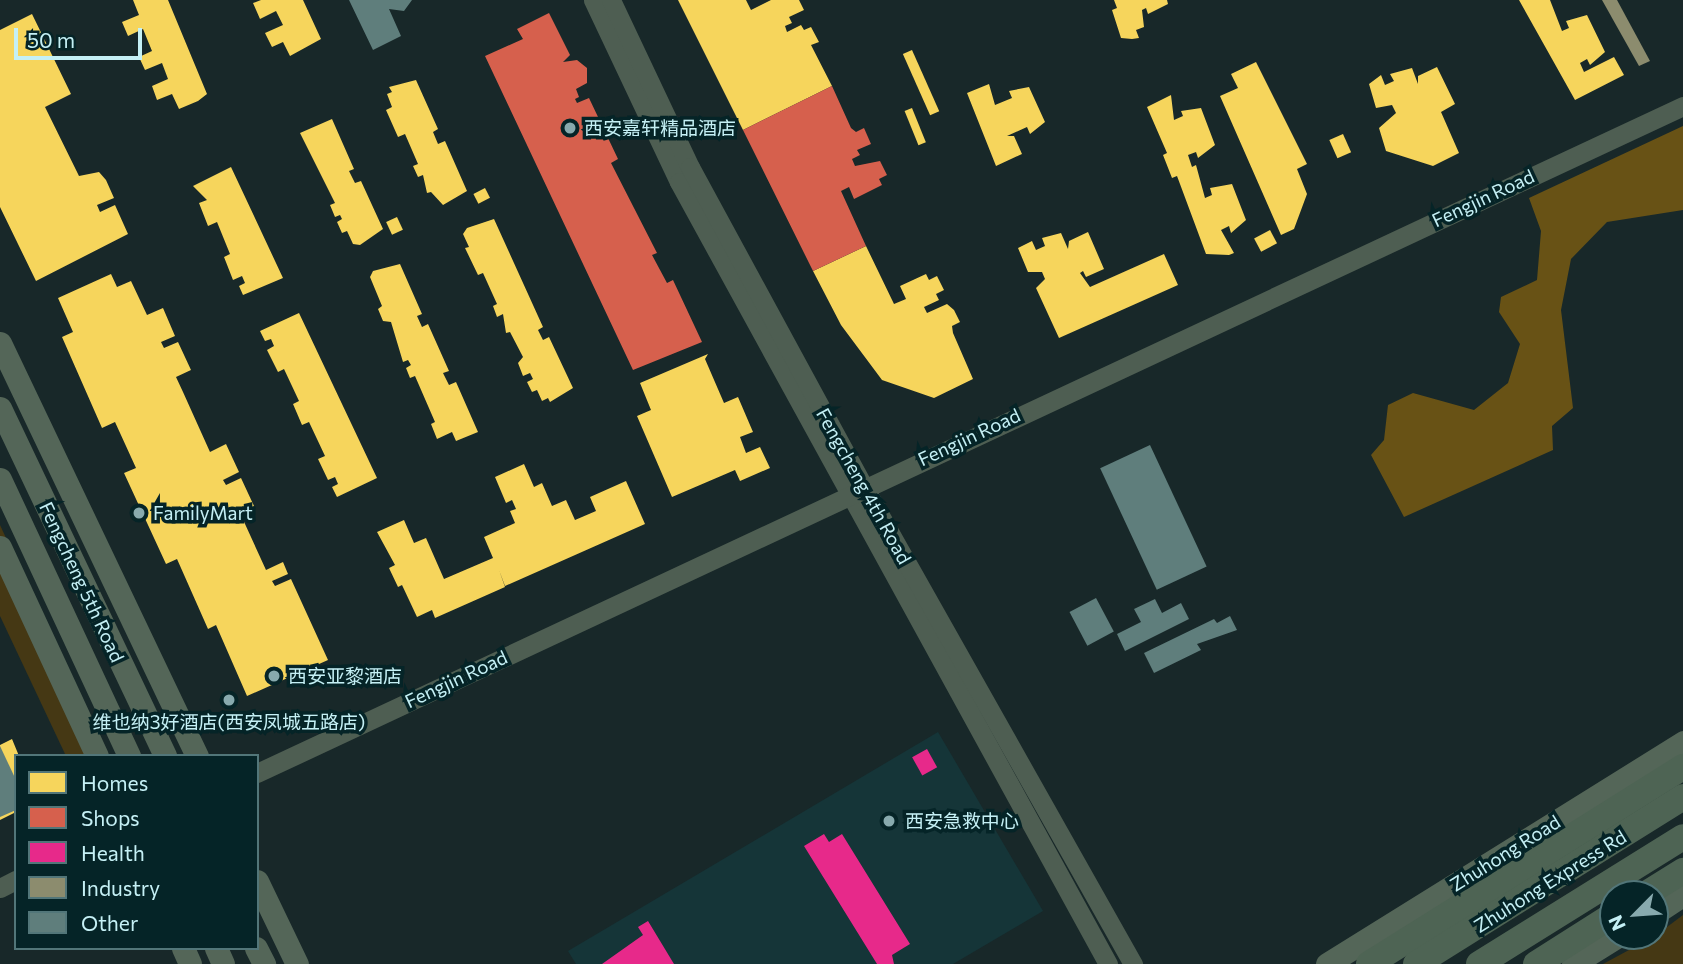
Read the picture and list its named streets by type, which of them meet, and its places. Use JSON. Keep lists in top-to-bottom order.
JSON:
{
  "streets": {
    "highway": ["Zhuhong Express Rd"],
    "main road": ["Fengcheng 5th Road", "Zhuhong Road"],
    "street": ["Fengjin Road", "Fengcheng 4th Road"]
  },
  "crossings": [
    ["Fengjin Road", "Fengcheng 4th Road"]
  ],
  "places": [
    "西安嘉轩精品酒店",
    "FamilyMart",
    "西安亚黎酒店",
    "维也纳3好酒店(西安凤城五路店)",
    "西安急救中心"
  ],
  "legend": [
    "Homes",
    "Shops",
    "Health",
    "Industry",
    "Other"
  ],
  "scale_bar": "50 m",
  "north": "bottom left"
}
